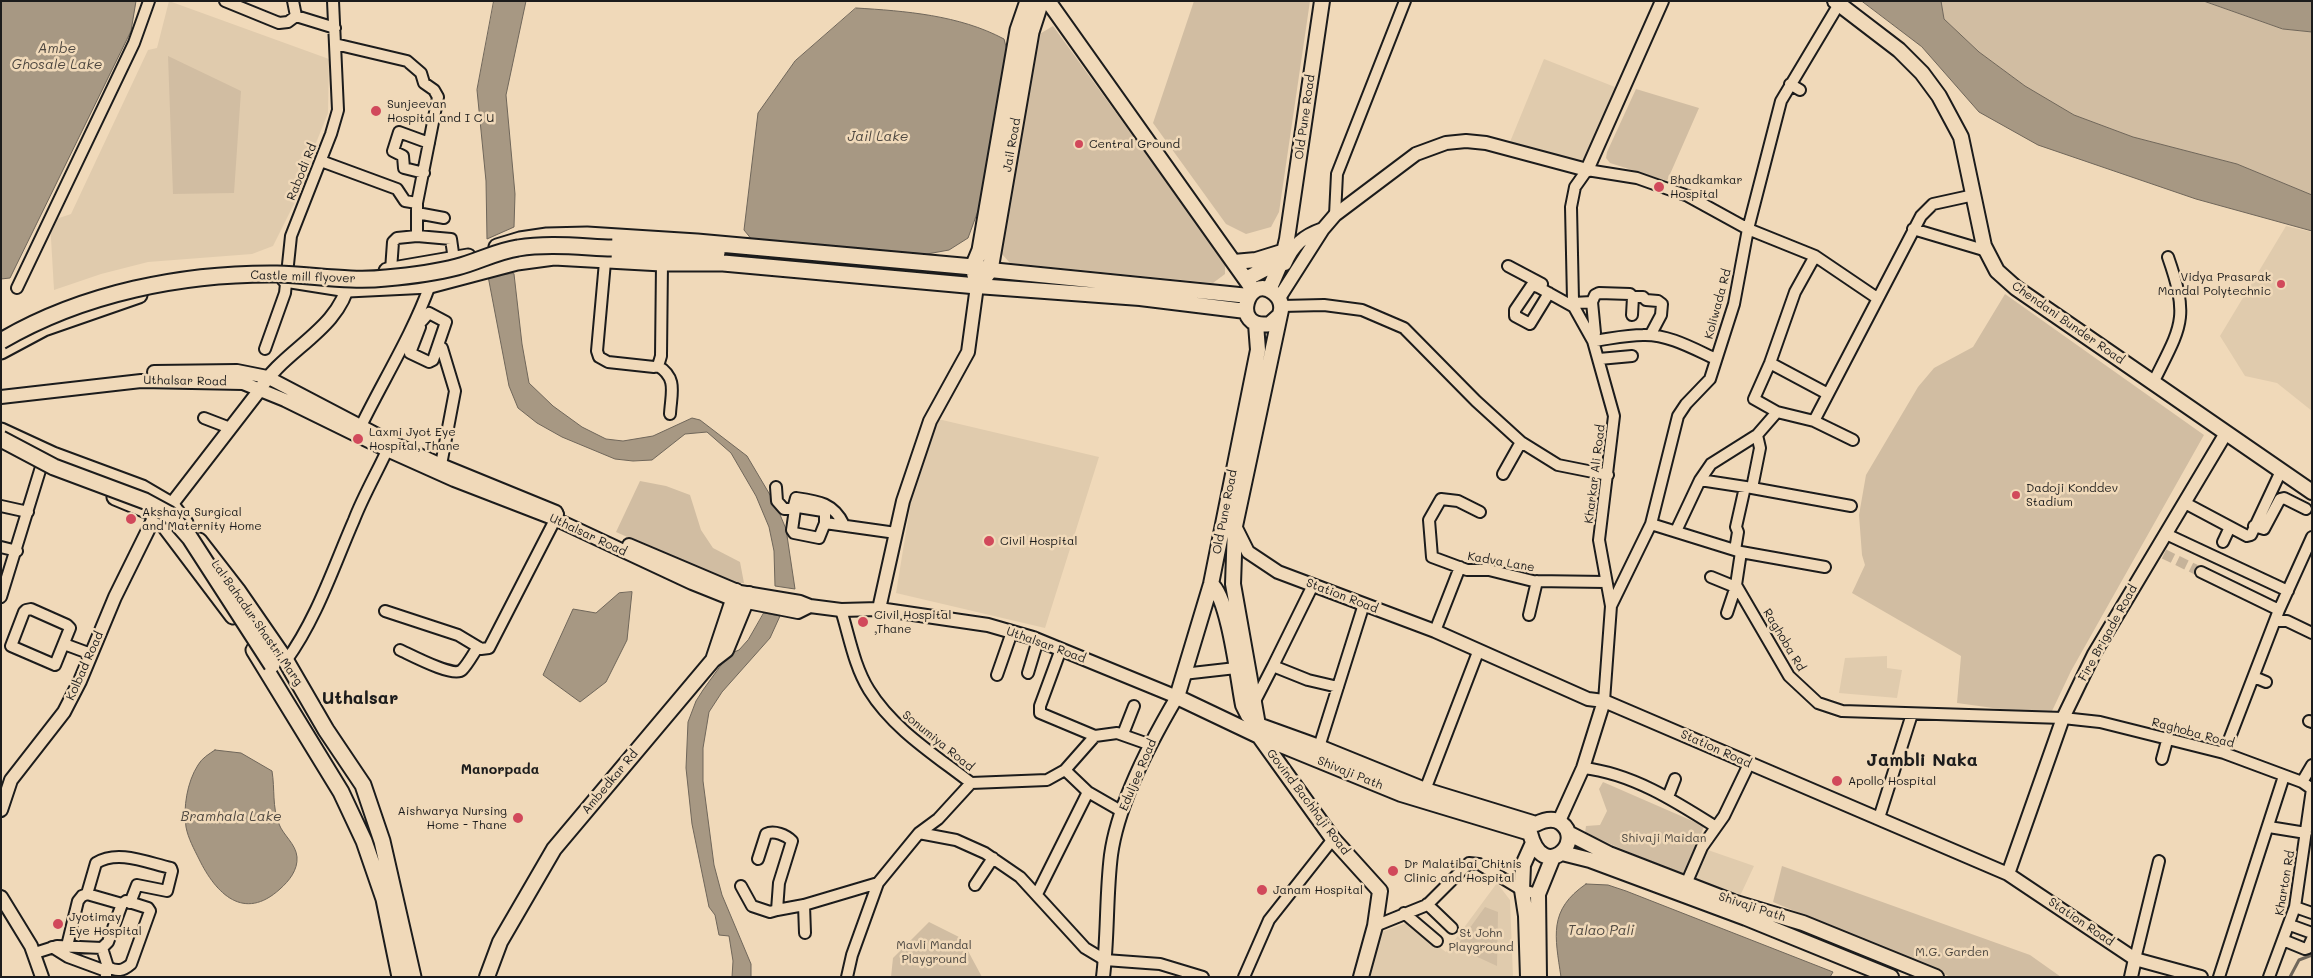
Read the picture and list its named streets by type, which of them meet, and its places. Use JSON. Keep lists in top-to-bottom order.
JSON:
{
  "streets": {
    "main road": [
      "Old Pune Road",
      "Jail Road",
      "Castle mill flyover",
      "Chendani Bunder Road",
      "Lal Bahadur Shastri Marg",
      "Shivaji Path",
      "Ambedkar Rd",
      "Govind Bachhaji Road"
    ],
    "street": [
      "Rabodi Rd",
      "Koliwada Rd",
      "Uthalsar Road",
      "Kharkar Ali Road",
      "Kadva Lane",
      "Station Road",
      "Fire Brigade Road",
      "Raghoba Rd",
      "Kolbad Road",
      "Raghoba Road",
      "Sonumiya Road",
      "Eduljee Road",
      "Kharton Rd"
    ]
  },
  "crossings": [
    ["Old Pune Road", "Uthalsar Road"],
    ["Old Pune Road", "Station Road"],
    ["Old Pune Road", "Shivaji Path"],
    ["Old Pune Road", "Eduljee Road"],
    ["Old Pune Road", "Govind Bachhaji Road"],
    ["Koliwada Rd", "Chendani Bunder Road"],
    ["Koliwada Rd", "Kharkar Ali Road"],
    ["Chendani Bunder Road", "Fire Brigade Road"],
    ["Uthalsar Road", "Sonumiya Road"],
    ["Uthalsar Road", "Shivaji Path"],
    ["Uthalsar Road", "Eduljee Road"],
    ["Uthalsar Road", "Ambedkar Rd"],
    ["Kharkar Ali Road", "Kadva Lane"],
    ["Kharkar Ali Road", "Station Road"],
    ["Kadva Lane", "Station Road"],
    ["Station Road", "Fire Brigade Road"],
    ["Lal Bahadur Shastri Marg", "Kolbad Road"],
    ["Fire Brigade Road", "Raghoba Rd"],
    ["Fire Brigade Road", "Raghoba Road"],
    ["Raghoba Rd", "Raghoba Road"],
    ["Raghoba Road", "Kharton Rd"],
    ["Shivaji Path", "Eduljee Road"],
    ["Shivaji Path", "Govind Bachhaji Road"]
  ],
  "districts": ["Uthalsar", "Jambli Naka", "Manorpada"],
  "water": [
    "Ambe Ghosale Lake",
    "Jail Lake",
    "Bramhala Lake",
    "Talao Pali"
  ],
  "parks": [
    "Shivaji Maidan",
    "St John Playground",
    "Mavli Mandal Playground",
    "M.G. Garden"
  ],
  "places": [
    "Sunjeevan Hospital and I C U",
    "Central Ground",
    "Bhadkamkar Hospital",
    "Vidya Prasarak Mandal Polytechnic",
    "Laxmi Jyot Eye Hospital, Thane",
    "Dadoji Konddev Stadium",
    "Akshaya Surgical and Maternity Home",
    "Civil Hospital",
    "Civil Hospital ,Thane",
    "Apollo Hospital",
    "Aishwarya Nursing Home - Thane",
    "Dr Malatibai Chitnis Clinic and Hospital",
    "Janam Hospital",
    "Jyotimay Eye Hospital"
  ]
}
